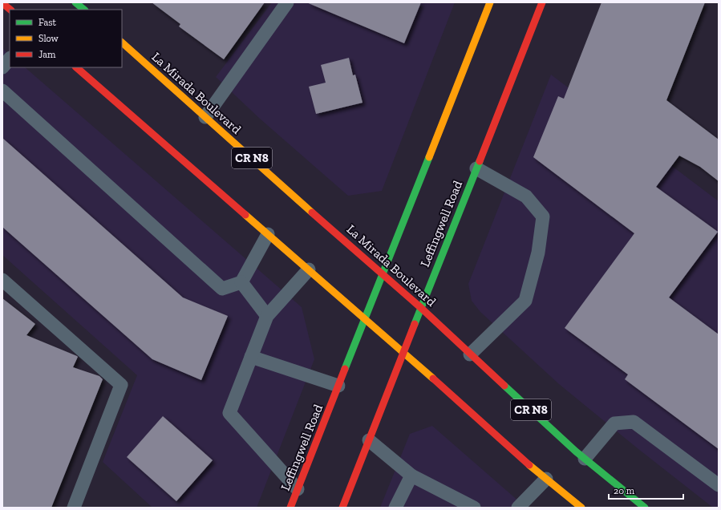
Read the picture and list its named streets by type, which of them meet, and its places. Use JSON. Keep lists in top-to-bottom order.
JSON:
{
  "streets": {
    "main road": ["La Mirada Boulevard", "CR N8", "Leffingwell Road"]
  },
  "crossings": [
    ["La Mirada Boulevard", "Leffingwell Road"]
  ],
  "legend": ["Fast", "Slow", "Jam"],
  "scale_bar": "20 m"
}
